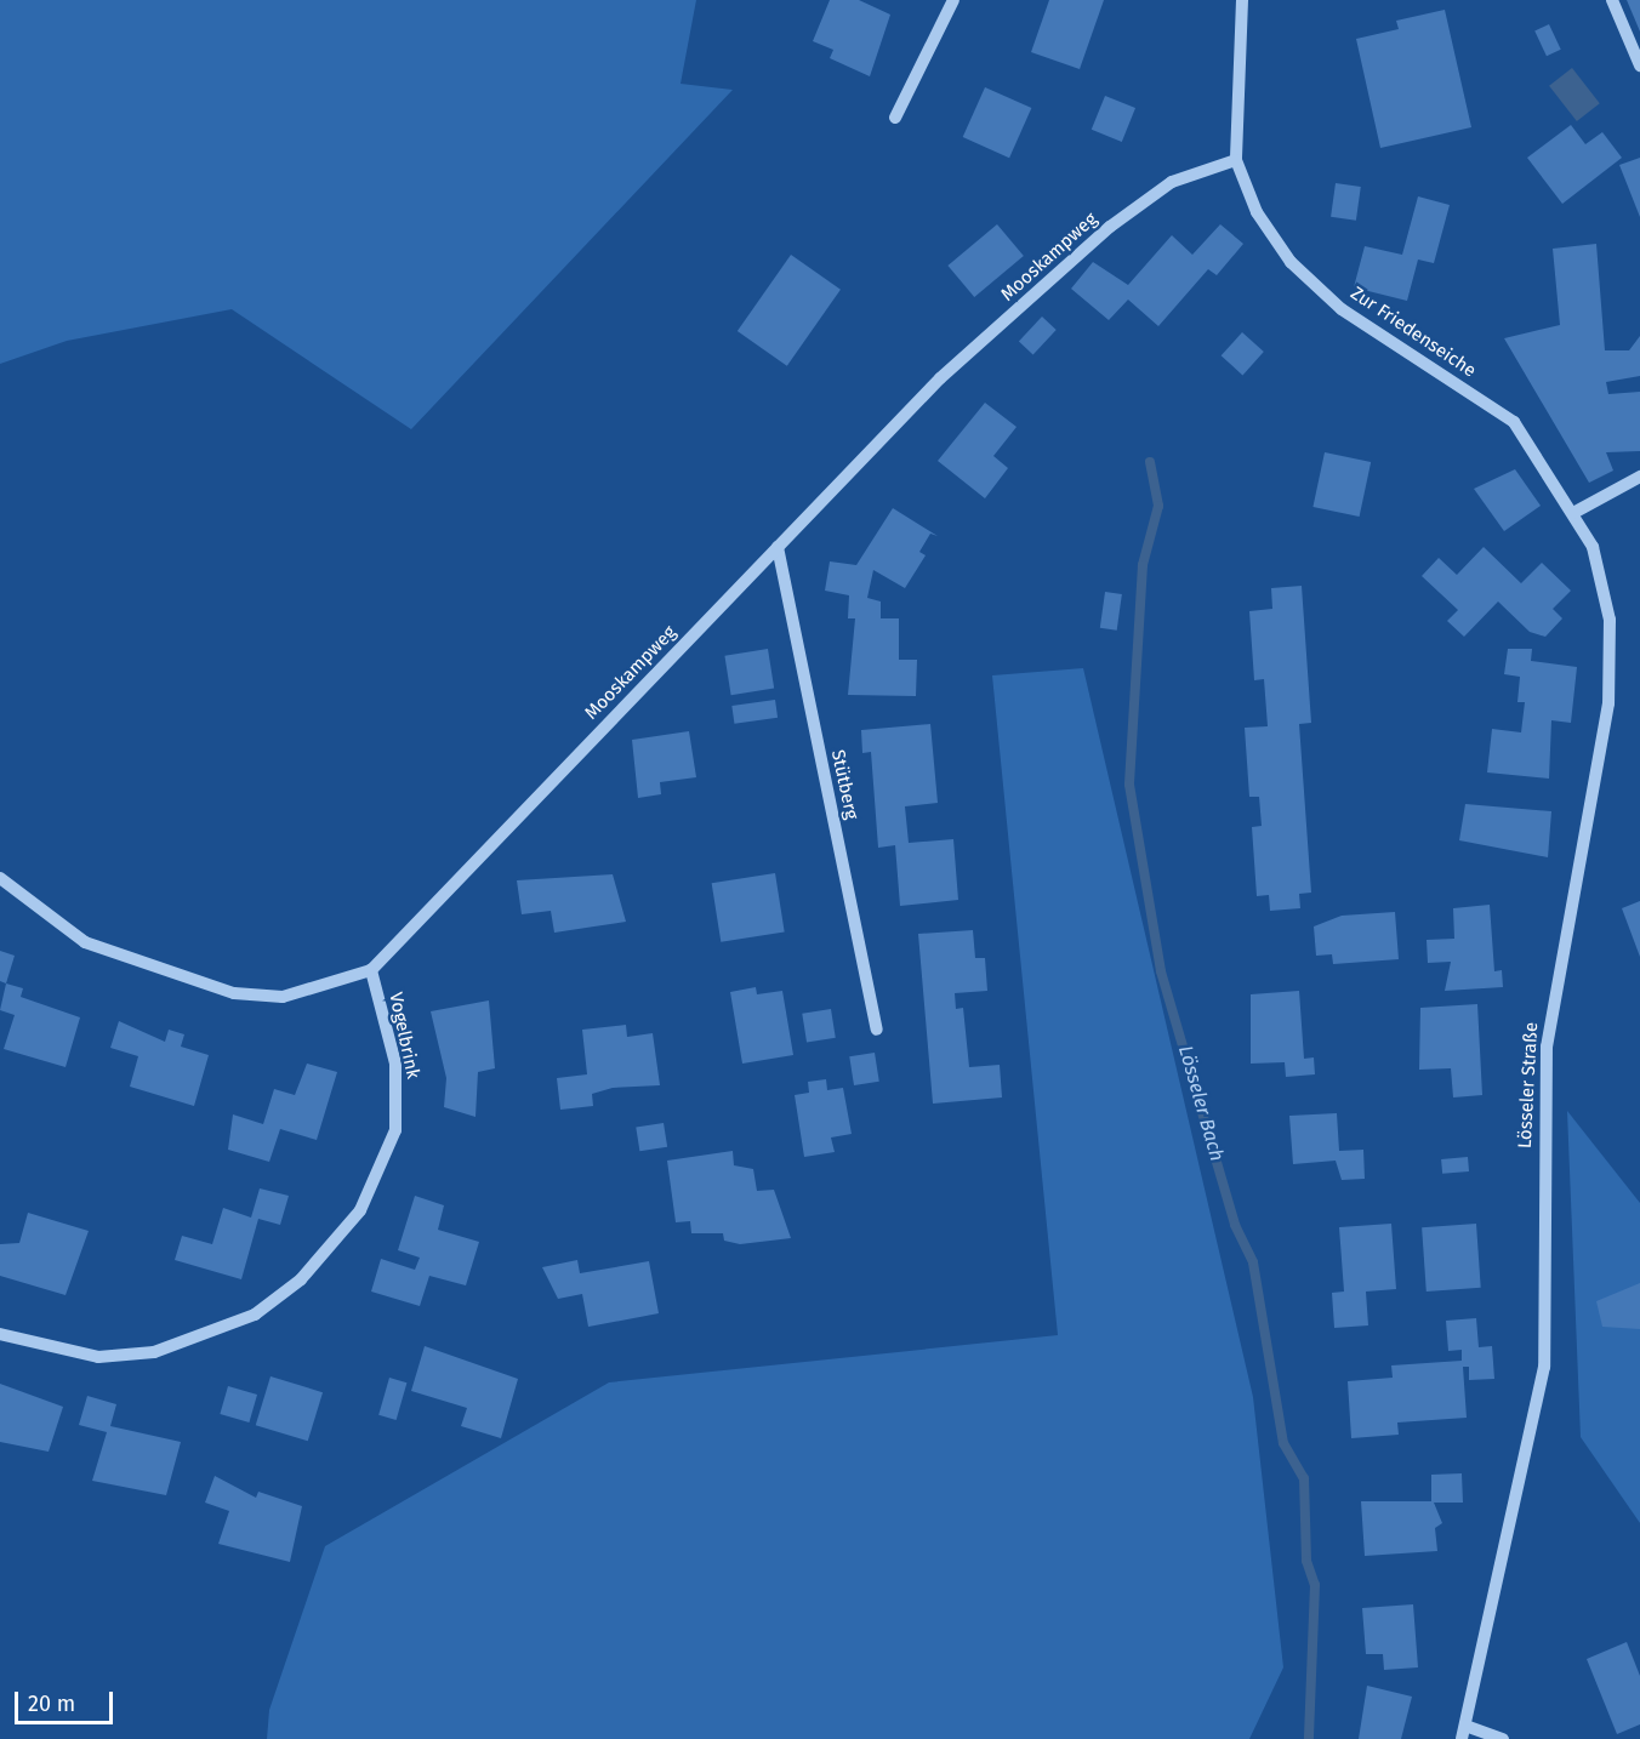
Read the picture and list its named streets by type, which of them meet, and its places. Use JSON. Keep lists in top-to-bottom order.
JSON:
{
  "streets": {
    "street": [
      "Mooskampweg",
      "Zur Friedenseiche",
      "Stütberg",
      "Vogelbrink",
      "Lösseler Straße"
    ]
  },
  "crossings": [
    ["Mooskampweg", "Zur Friedenseiche"],
    ["Mooskampweg", "Stütberg"],
    ["Mooskampweg", "Vogelbrink"],
    ["Zur Friedenseiche", "Lösseler Straße"]
  ],
  "water": ["Lösseler Bach"],
  "scale_bar": "20 m"
}
